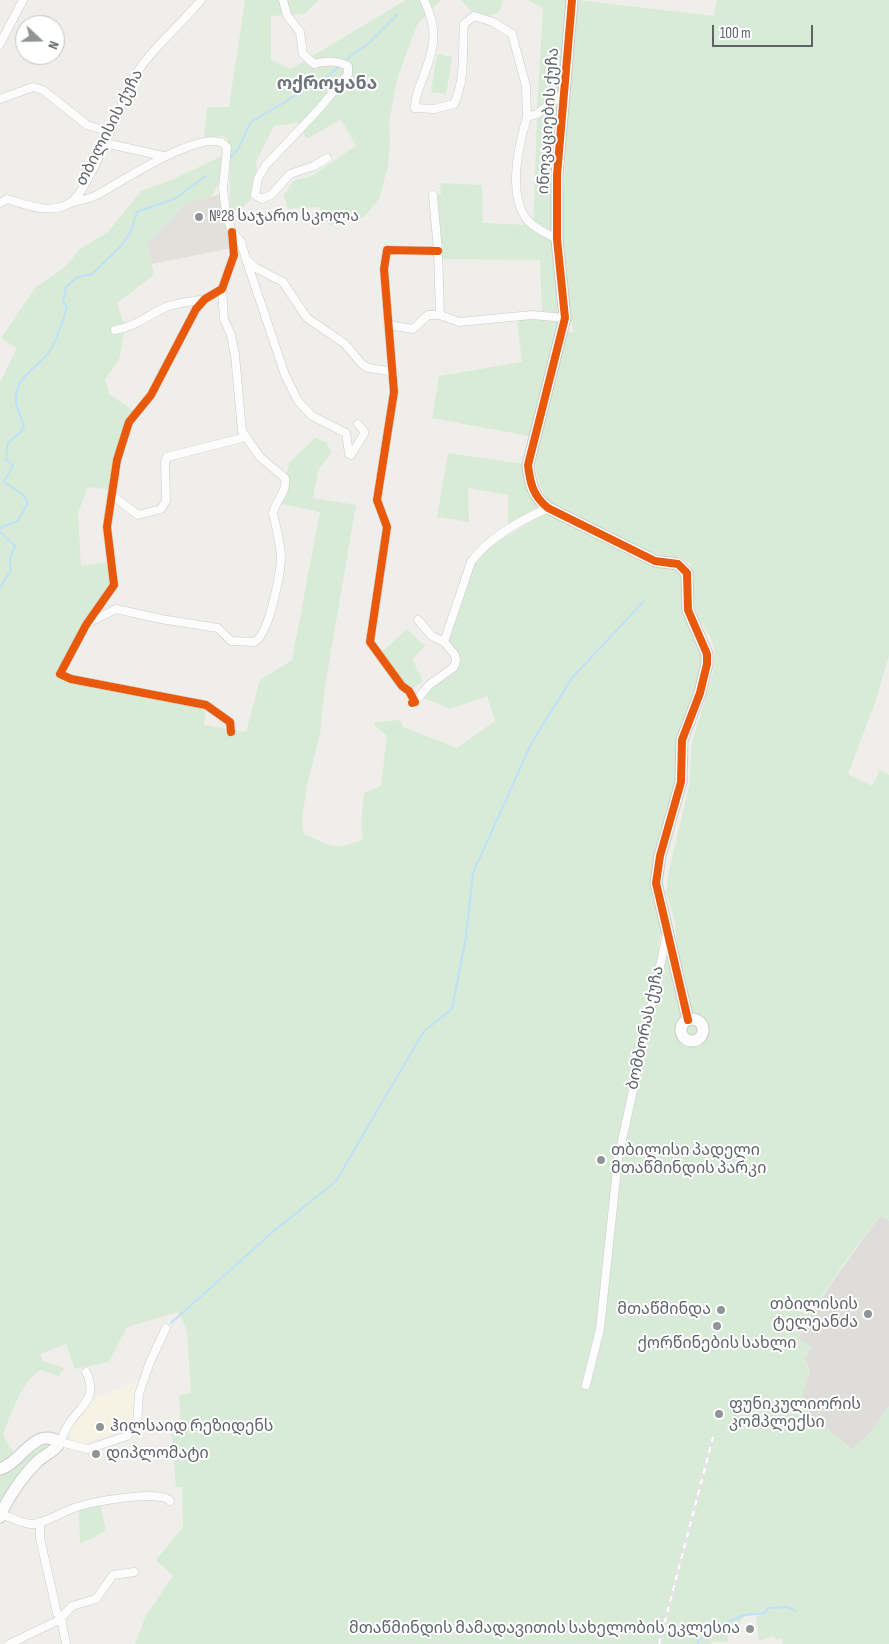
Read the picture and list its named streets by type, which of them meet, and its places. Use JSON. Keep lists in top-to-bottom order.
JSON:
{
  "streets": {
    "street": ["ინოვაციების ქუჩა", "თბილისის ქუჩა", "ბომბორას ქუჩა"]
  },
  "crossings": [
    ["ინოვაციების ქუჩა", "ბომბორას ქუჩა"]
  ],
  "districts": ["ოქროყანა"],
  "places": [
    "№28 საჯარო სკოლა",
    "თბილისი პადელი მთაწმინდის პარკი",
    "მთაწმინდა",
    "თბილისის ტელეანძა",
    "ქორწინების სახლი",
    "ფუნიკულიორის კომპლექსი",
    "ჰილსაიდ რეზიდენს",
    "დიპლომატი",
    "მთაწმინდის მამადავითის სახელობის ეკლესია"
  ],
  "scale_bar": "100 m",
  "north": "right"
}
